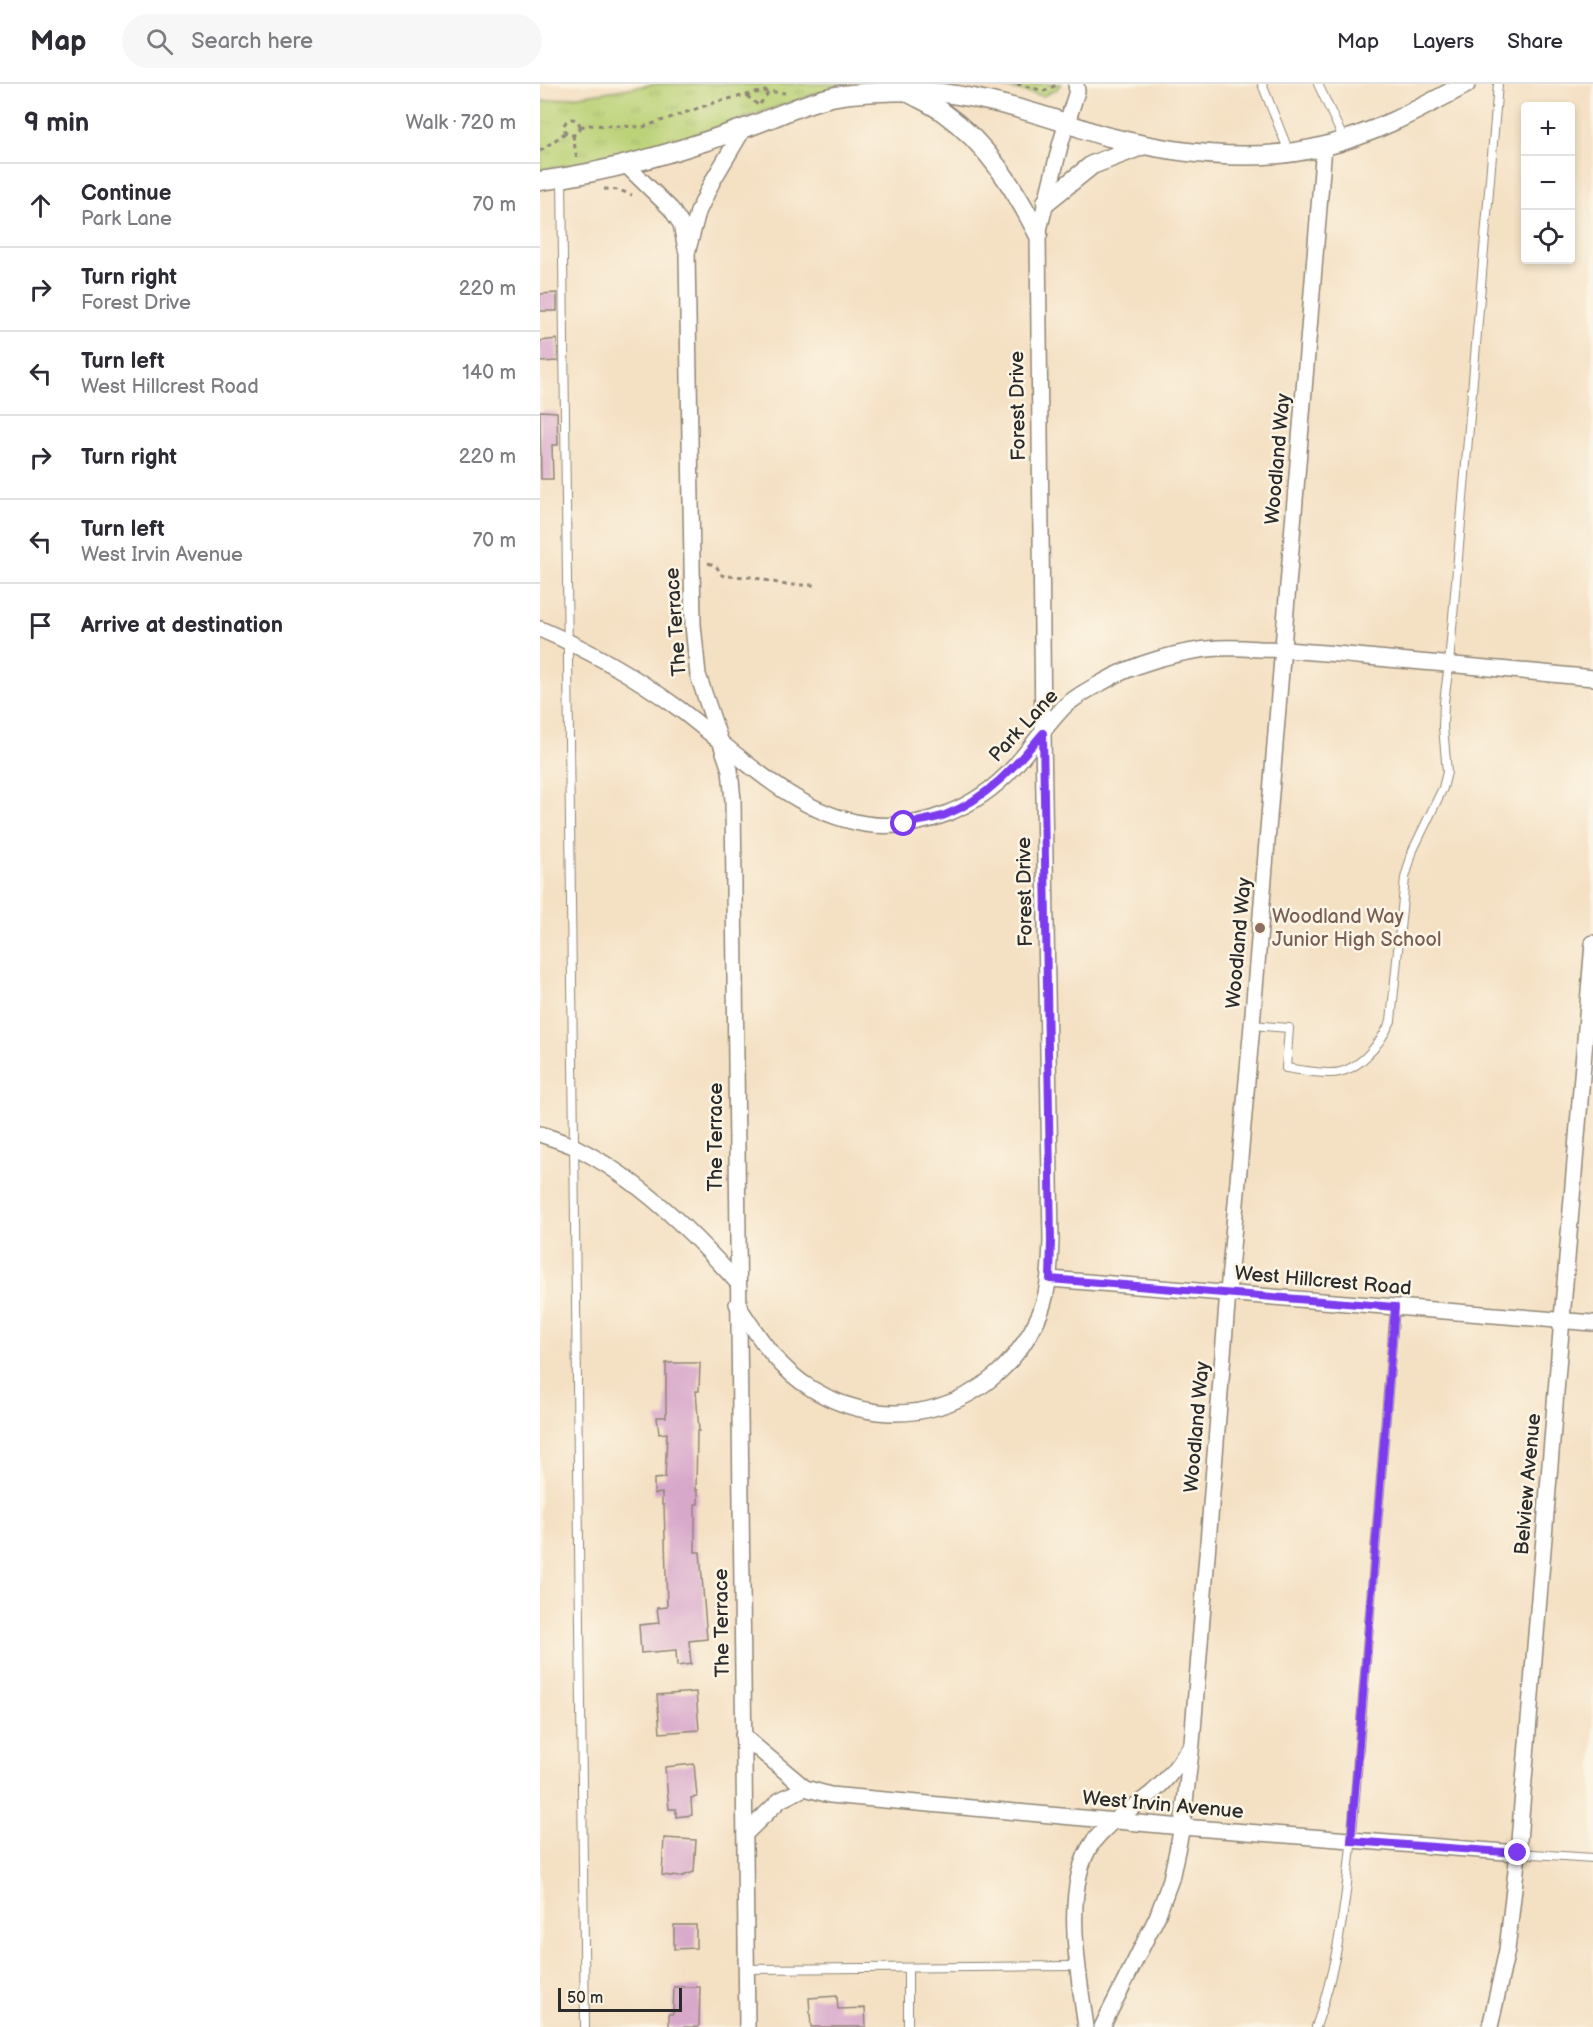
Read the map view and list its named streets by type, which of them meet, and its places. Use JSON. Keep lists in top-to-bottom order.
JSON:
{
  "streets": {
    "street": [
      "Forest Drive",
      "Woodland Way",
      "The Terrace",
      "Park Lane",
      "West Hillcrest Road",
      "Belview Avenue",
      "West Irvin Avenue"
    ]
  },
  "crossings": [
    ["Forest Drive", "The Terrace"],
    ["Forest Drive", "Park Lane"],
    ["Forest Drive", "West Hillcrest Road"],
    ["Woodland Way", "Park Lane"],
    ["Woodland Way", "West Hillcrest Road"],
    ["Woodland Way", "West Irvin Avenue"],
    ["The Terrace", "Park Lane"],
    ["The Terrace", "West Irvin Avenue"],
    ["West Hillcrest Road", "Belview Avenue"],
    ["Belview Avenue", "West Irvin Avenue"]
  ],
  "places": ["Woodland Way Junior High School"],
  "scale_bar": "50 m",
  "page": {
    "header": "Map",
    "search": "Search here",
    "nav": ["Map", "Layers", "Share"],
    "heading": ["9 min", "Walk · 720 m"],
    "map_buttons": ["+", "−"],
    "list": [
      ["Continue", "Park Lane", "70 m"],
      ["Turn right", "Forest Drive", "220 m"],
      ["Turn left", "West Hillcrest Road", "140 m"],
      ["Turn right", "220 m"],
      ["Turn left", "West Irvin Avenue", "70 m"],
      "Arrive at destination"
    ],
    "scale": "50 m"
  }
}
